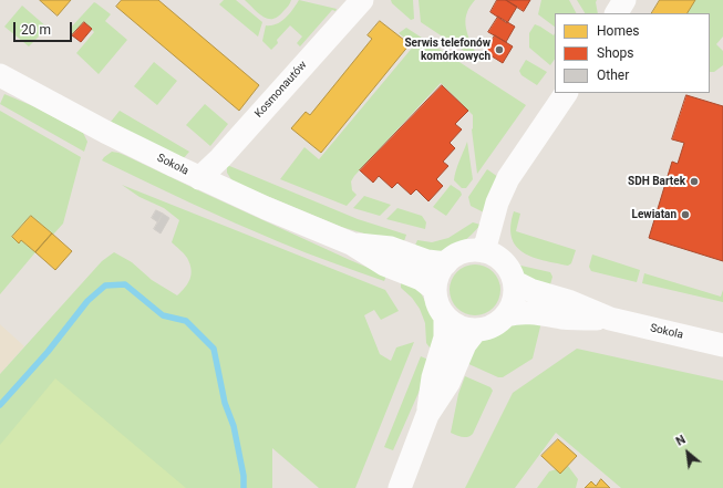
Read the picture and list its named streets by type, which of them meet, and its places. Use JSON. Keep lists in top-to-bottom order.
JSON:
{
  "streets": {
    "street": ["Kosmonautów", "Sokola"]
  },
  "crossings": [
    ["Kosmonautów", "Sokola"]
  ],
  "places": ["Serwis telefonów komórkowych", "SDH Bartek", "Lewiatan"],
  "legend": ["Homes", "Shops", "Other"],
  "scale_bar": "20 m",
  "north": "top left"
}
